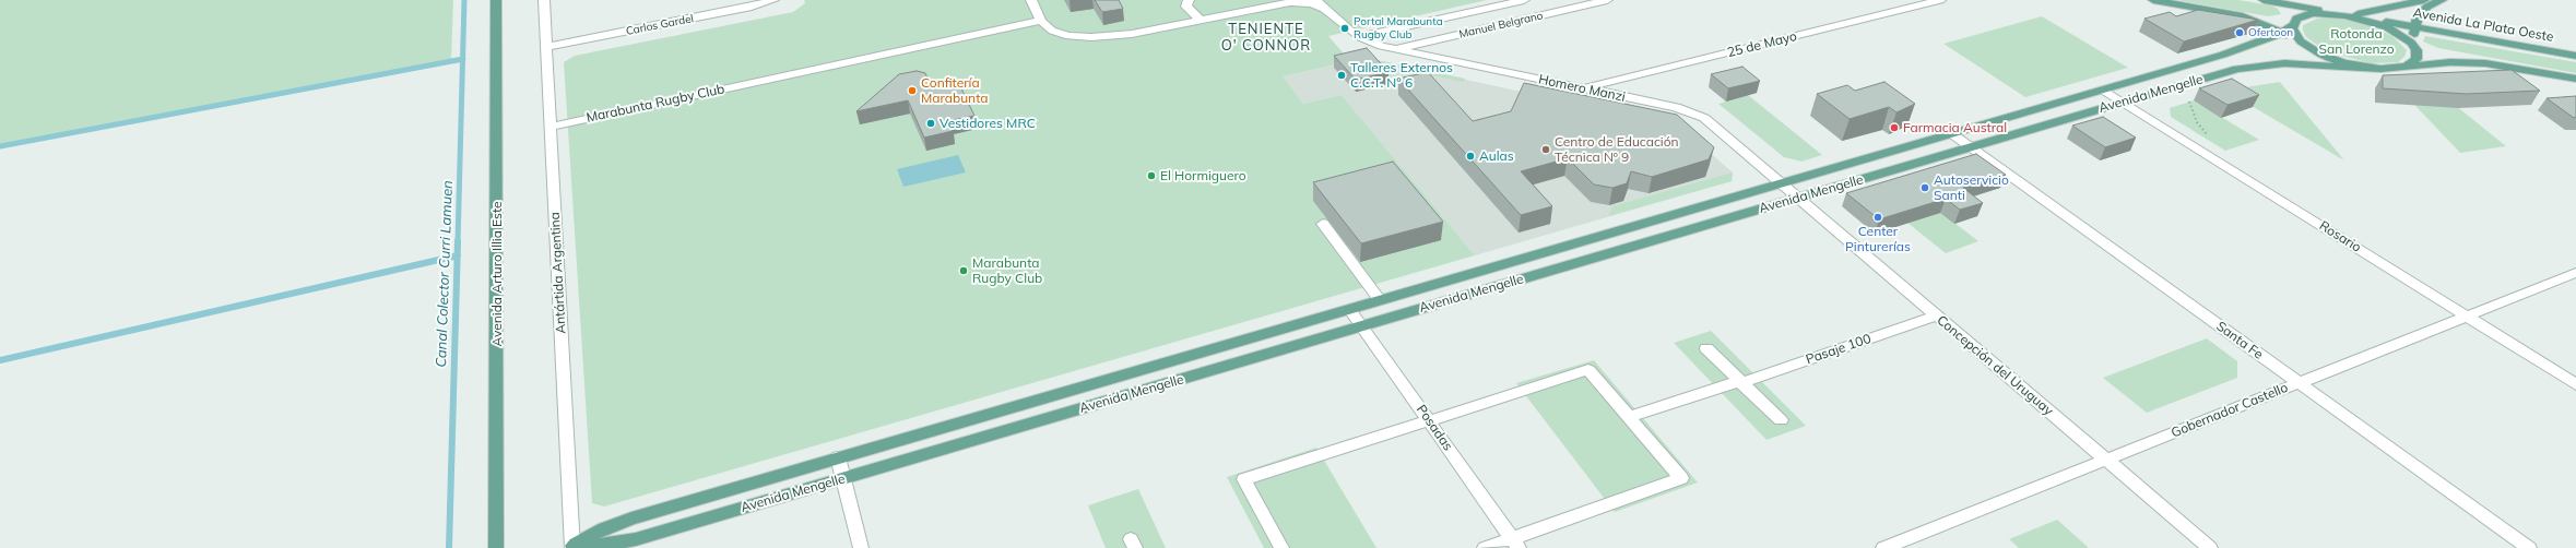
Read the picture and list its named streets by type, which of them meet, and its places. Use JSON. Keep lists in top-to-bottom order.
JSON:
{
  "streets": {
    "main road": ["Avenida La Plata Oeste", "Avenida Mengelle", "Avenida Arturo Illia Este"],
    "street": [
      "Carlos Gardel",
      "Manuel Belgrano",
      "25 de Mayo",
      "Homero Manzi",
      "Marabunta Rugby Club",
      "Rosario",
      "Antártida Argentina",
      "Santa Fe",
      "Pasaje 100",
      "Concepción del Uruguay",
      "Gobernador Castello",
      "Posadas"
    ]
  },
  "crossings": [
    ["Carlos Gardel", "Antártida Argentina"],
    ["Manuel Belgrano", "Homero Manzi"],
    ["25 de Mayo", "Homero Manzi"],
    ["Homero Manzi", "Avenida Mengelle"],
    ["Homero Manzi", "Concepción del Uruguay"],
    ["Avenida Mengelle", "Rosario"],
    ["Avenida Mengelle", "Antártida Argentina"],
    ["Avenida Mengelle", "Santa Fe"],
    ["Avenida Mengelle", "Concepción del Uruguay"],
    ["Avenida Mengelle", "Posadas"],
    ["Marabunta Rugby Club", "Antártida Argentina"],
    ["Rosario", "Gobernador Castello"],
    ["Santa Fe", "Gobernador Castello"],
    ["Pasaje 100", "Concepción del Uruguay"],
    ["Concepción del Uruguay", "Gobernador Castello"]
  ],
  "districts": ["TENIENTE O' CONNOR"],
  "water": ["Canal Colector Curri Lamuen"],
  "parks": ["Rotonda San Lorenzo"],
  "places": [
    "Portal Marabunta Rugby Club",
    "Ofertoon",
    "Talleres Externos C.C.T. N° 6",
    "Confitería Marabunta",
    "Vestidores MRC",
    "Farmacia Austral",
    "Centro de Educación Técnica Nº 9",
    "Aulas",
    "El Hormiguero",
    "Autoservicio Santi",
    "Center Pinturerías",
    "Marabunta Rugby Club"
  ]
}
